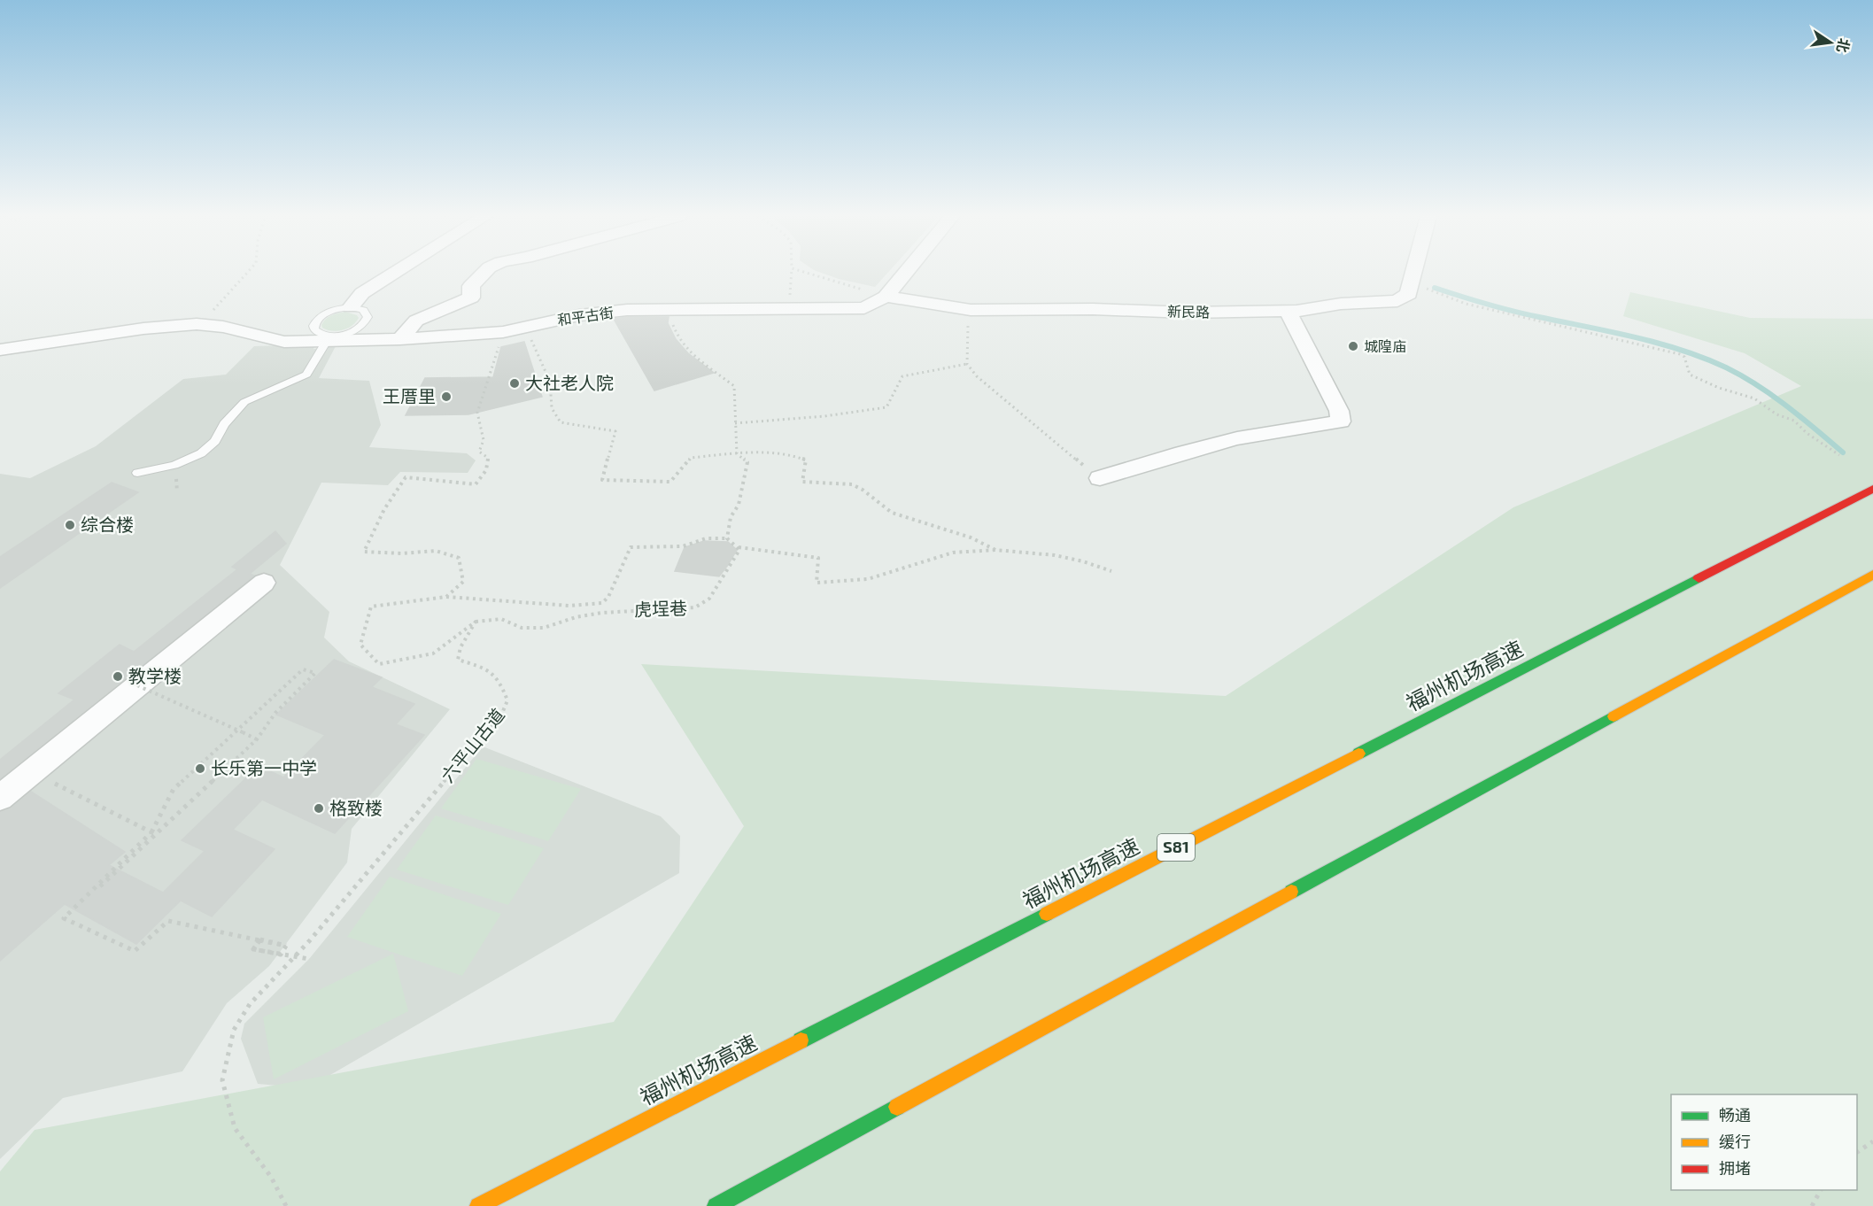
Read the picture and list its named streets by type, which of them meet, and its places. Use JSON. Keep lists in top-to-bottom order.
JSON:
{
  "streets": {
    "highway": ["福州机场高速", "S81"],
    "street": ["新民路", "和平古街"],
    "path": ["虎埕巷", "六平山古道"]
  },
  "crossings": [
    ["新民路", "和平古街"],
    ["虎埕巷", "六平山古道"]
  ],
  "places": [
    "城隍庙",
    "大社老人院",
    "王厝里",
    "综合楼",
    "教学楼",
    "长乐第一中学",
    "格致楼"
  ],
  "legend": ["畅通", "缓行", "拥堵"],
  "north": "right"
}
